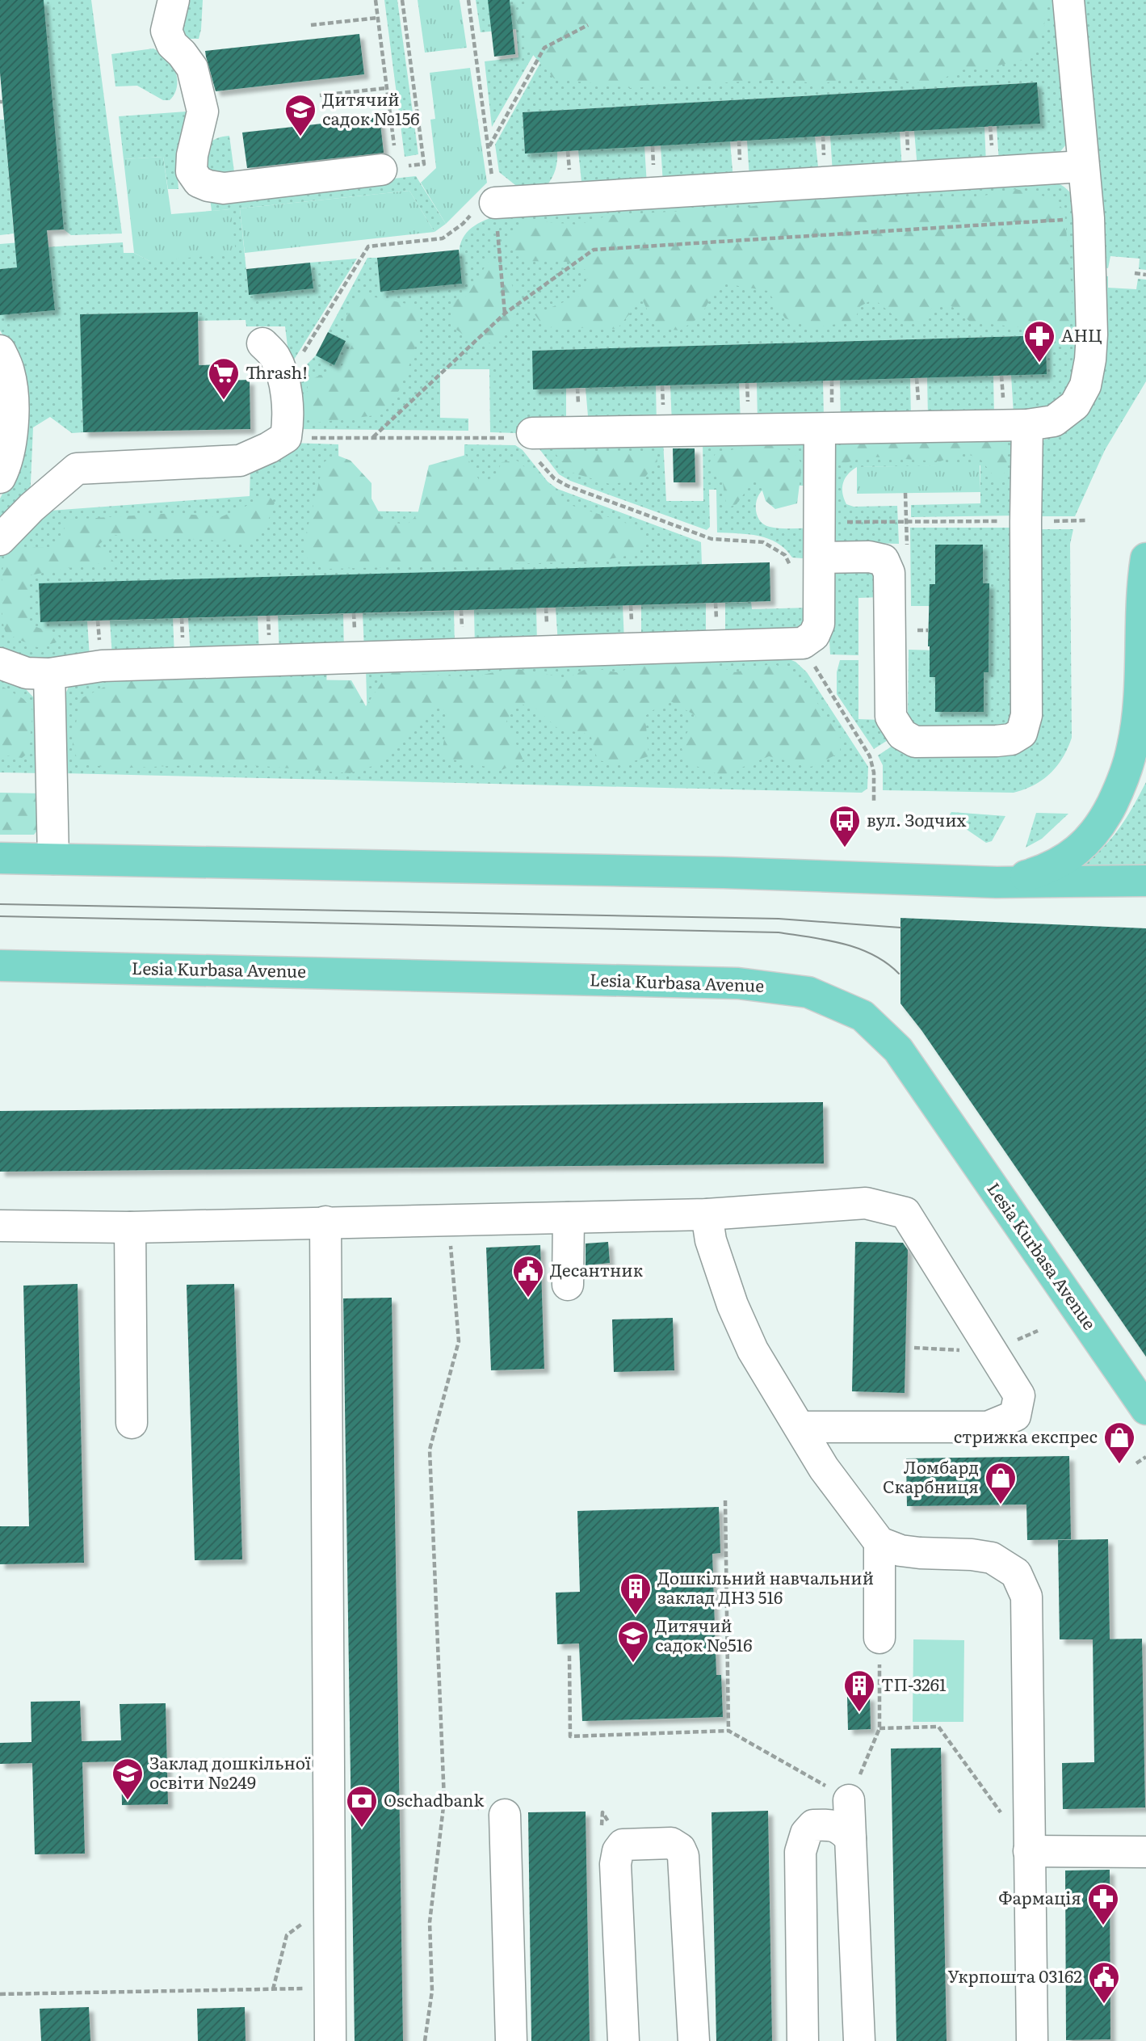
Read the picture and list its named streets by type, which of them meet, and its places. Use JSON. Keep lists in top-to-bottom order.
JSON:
{
  "streets": {
    "main road": ["Lesia Kurbasa Avenue"]
  },
  "places": {
    "school or university": ["Дитячий садок №156", "Дитячий садок №516", "Заклад дошкільної освіти №249"],
    "pharmacy": ["АНЦ", "Фармація"],
    "supermarket": ["Thrash!"],
    "bus stop": ["вул. Зодчих"],
    "public building": ["Десантник", "Укрпошта 03162"],
    "shop": ["стрижка експрес", "Ломбард Скарбниця"],
    "building": ["Дошкільний навчальний заклад ДНЗ 516", "ТП-3261"],
    "bank": ["Oschadbank"]
  }
}
